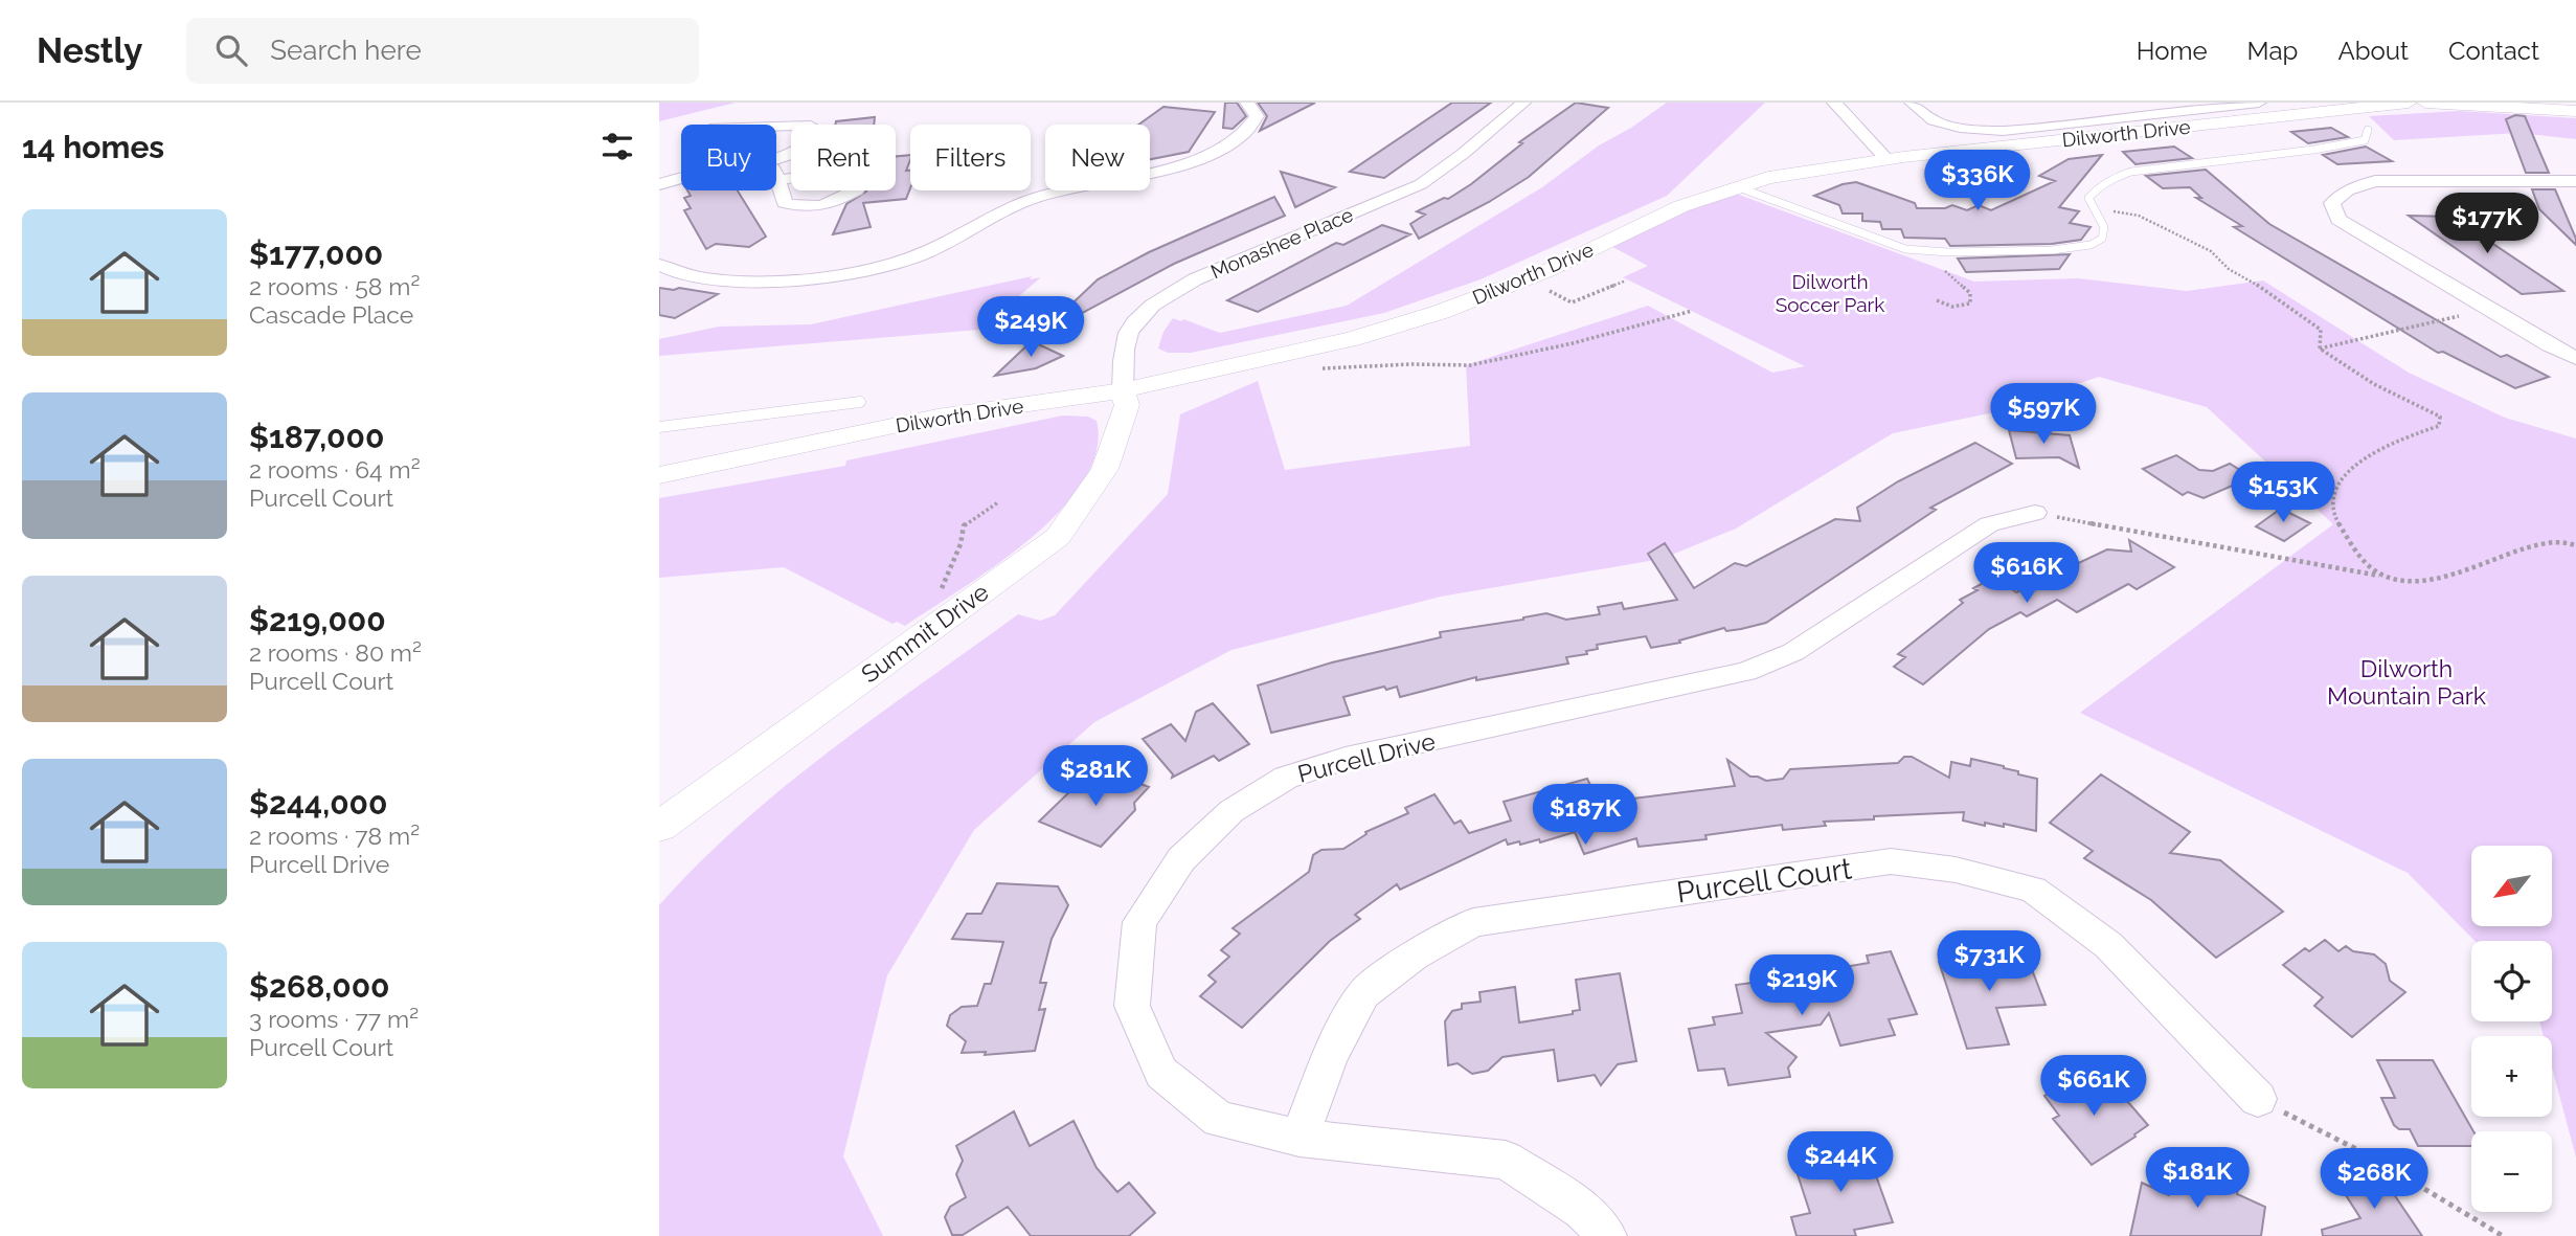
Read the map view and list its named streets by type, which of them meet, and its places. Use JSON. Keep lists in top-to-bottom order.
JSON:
{
  "streets": {
    "street": [
      "Dilworth Drive",
      "Monashee Place",
      "Summit Drive",
      "Purcell Drive",
      "Purcell Court"
    ]
  },
  "crossings": [
    ["Dilworth Drive", "Monashee Place"],
    ["Dilworth Drive", "Summit Drive"],
    ["Monashee Place", "Summit Drive"],
    ["Purcell Drive", "Purcell Court"]
  ],
  "parks": ["Dilworth Soccer Park", "Dilworth Mountain Park"],
  "north": "bottom left",
  "page": {
    "header": "Nestly",
    "search": "Search here",
    "nav": [
      "Home",
      "Map",
      "About",
      "Contact"
    ],
    "heading": "14 homes",
    "chip": [
      "Buy",
      "Rent",
      "Filters",
      "New"
    ],
    "price": [
      "$336K",
      "$177K",
      "$249K",
      "$597K",
      "$153K",
      "$616K",
      "$281K",
      "$187K",
      "$731K",
      "$219K",
      "$661K",
      "$244K",
      "$181K",
      "$268K"
    ],
    "list": [
      {
        "name": "$177,000",
        "note": "2 rooms · 58 m² · Cascade Place"
      },
      {
        "name": "$187,000",
        "note": "2 rooms · 64 m² · Purcell Court"
      },
      {
        "name": "$219,000",
        "note": "2 rooms · 80 m² · Purcell Court"
      },
      {
        "name": "$244,000",
        "note": "2 rooms · 78 m² · Purcell Drive"
      },
      {
        "name": "$268,000",
        "note": "3 rooms · 77 m² · Purcell Court"
      }
    ],
    "map_buttons": ["+", "−"]
  }
}
